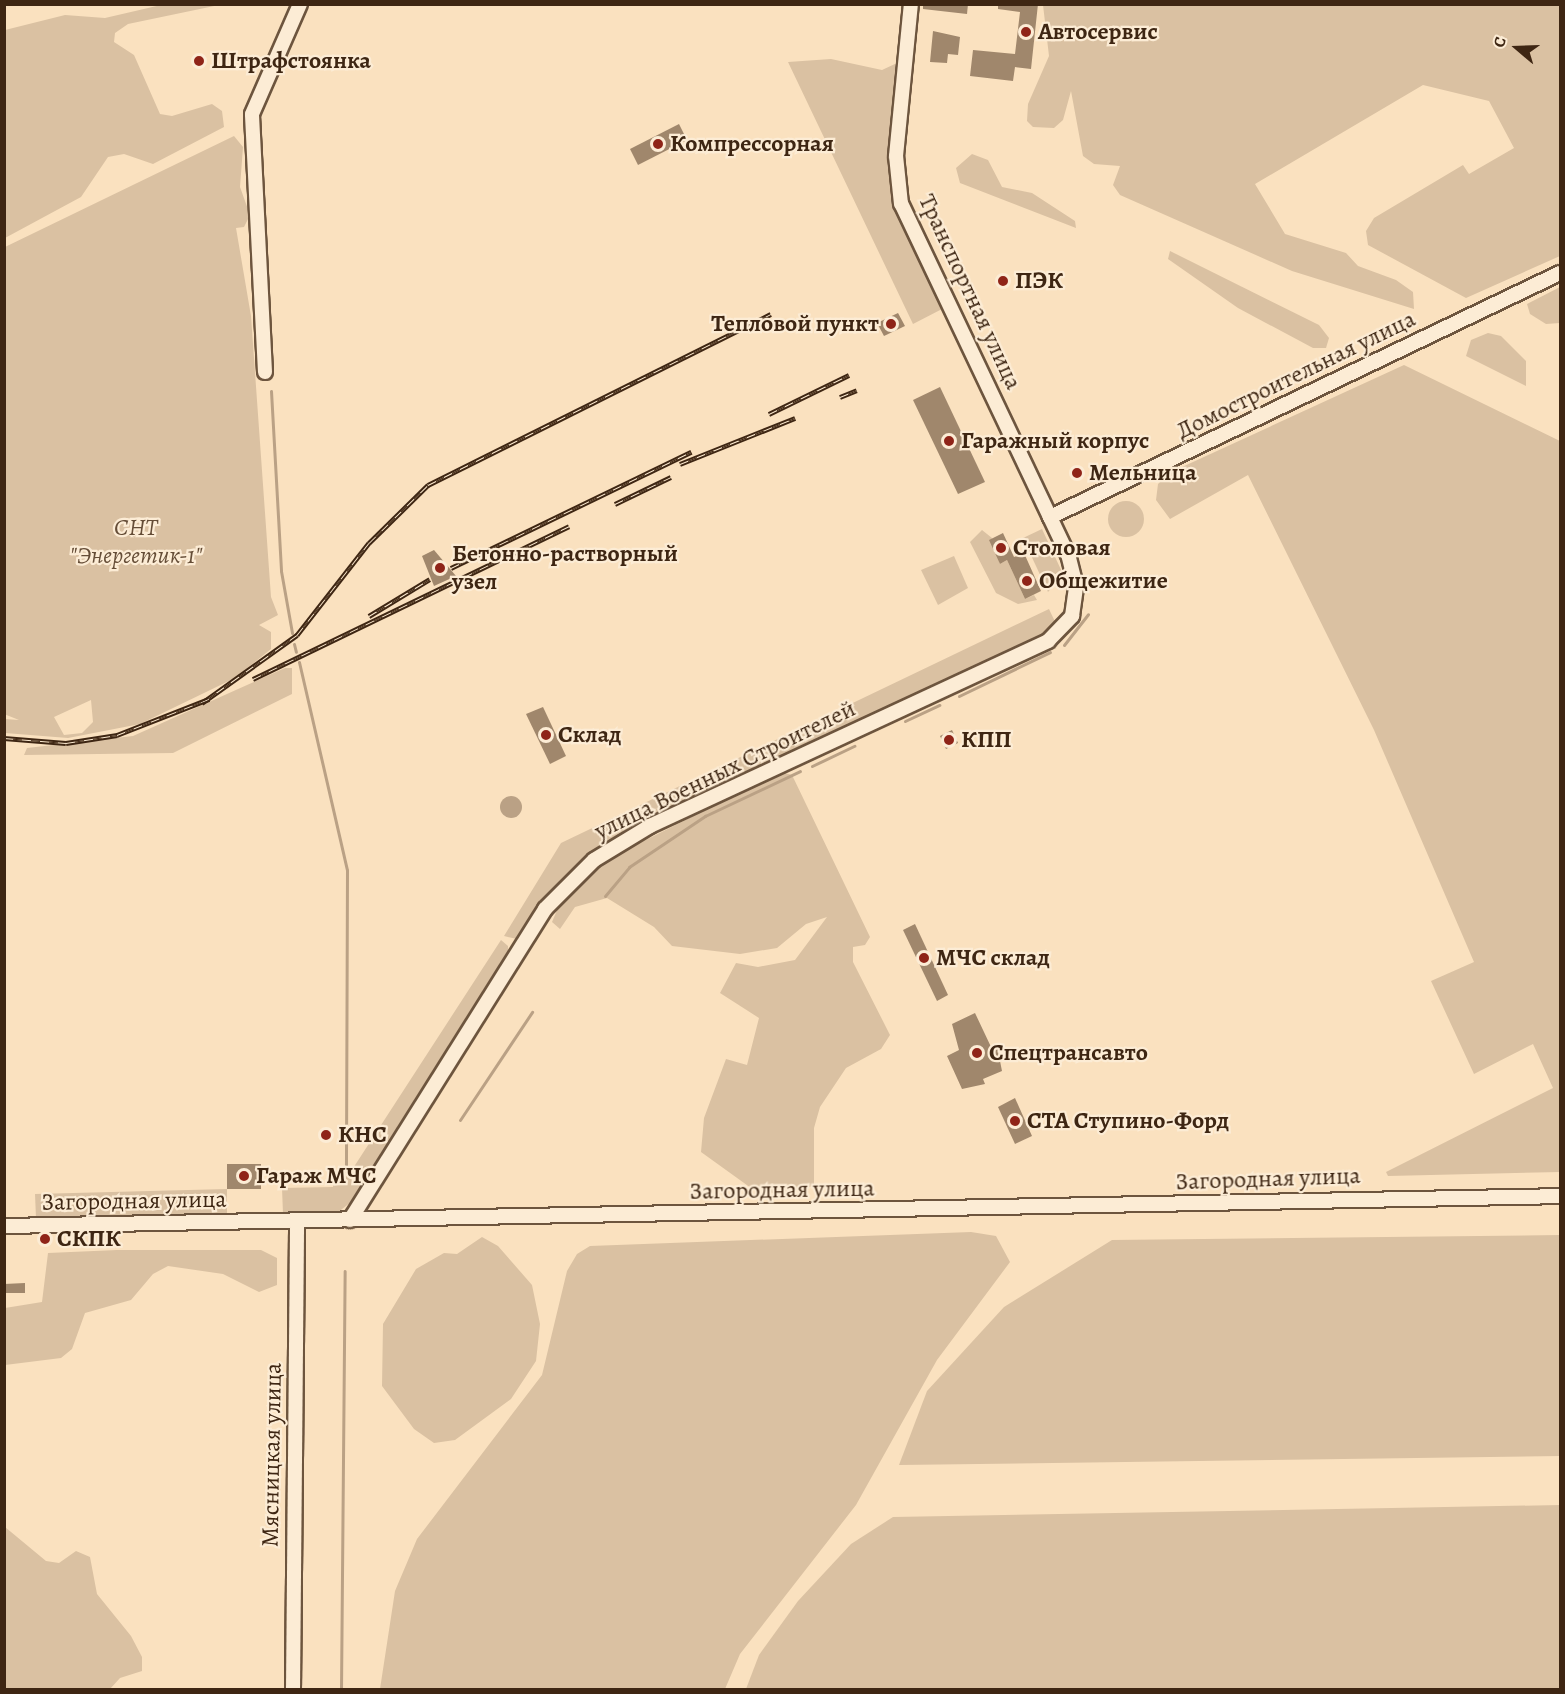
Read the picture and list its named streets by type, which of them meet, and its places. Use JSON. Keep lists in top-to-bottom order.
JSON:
{
  "streets": {
    "street": [
      "Транспортная улица",
      "Домостроительная улица",
      "улица Военных Строителей",
      "Загородная улица",
      "Мясницкая улица"
    ]
  },
  "crossings": [
    ["Транспортная улица", "Домостроительная улица"],
    ["Транспортная улица", "улица Военных Строителей"],
    ["Домостроительная улица", "улица Военных Строителей"],
    ["улица Военных Строителей", "Загородная улица"],
    ["Загородная улица", "Мясницкая улица"]
  ],
  "parks": ["СНТ \"Энергетик-1\""],
  "places": [
    "Автосервис",
    "Штрафстоянка",
    "Компрессорная",
    "ПЭК",
    "Тепловой пункт",
    "Гаражный корпус",
    "Мельница",
    "Столовая",
    "Бетонно-растворный узел",
    "Общежитие",
    "Склад",
    "КПП",
    "МЧС склад",
    "Спецтрансавто",
    "СТА Ступино-Форд",
    "КНС",
    "Гараж МЧС",
    "СКПК"
  ],
  "north": "left"
}
